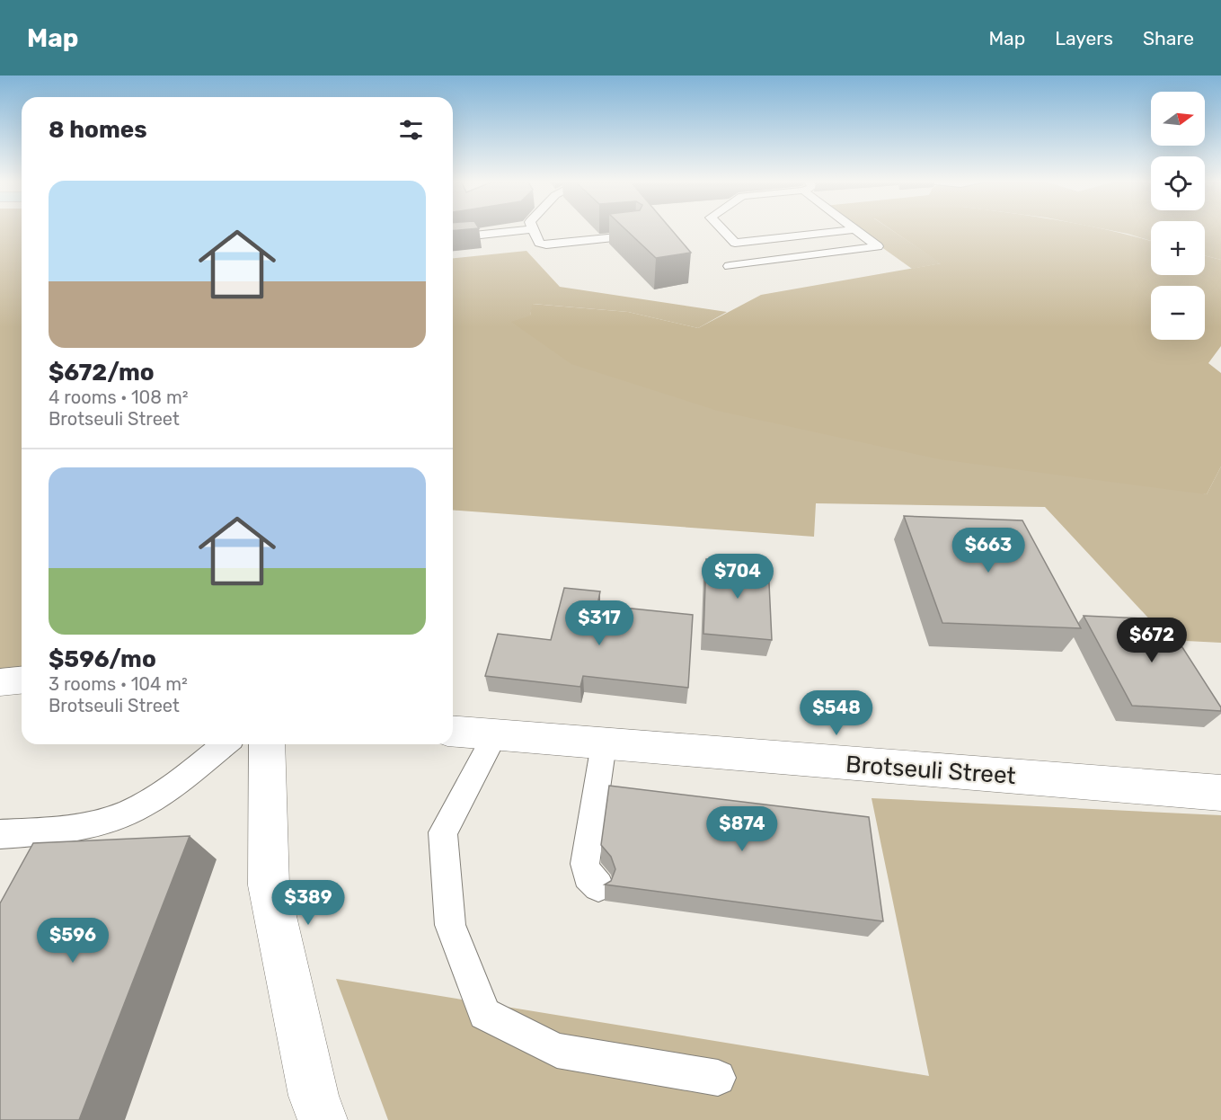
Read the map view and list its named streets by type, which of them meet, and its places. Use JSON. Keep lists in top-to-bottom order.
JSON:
{
  "streets": {
    "street": ["Brotseuli Street"]
  },
  "north": "right",
  "page": {
    "header": "Map",
    "nav": ["Map", "Layers", "Share"],
    "map_buttons": ["+", "−"],
    "heading": "8 homes",
    "list": [
      {
        "name": "$672/mo",
        "note": "4 rooms · 108 m² · Brotseuli Street"
      },
      {
        "name": "$596/mo",
        "note": "3 rooms · 104 m² · Brotseuli Street"
      }
    ],
    "price": [
      "$663",
      "$704",
      "$317",
      "$672",
      "$548",
      "$874",
      "$389",
      "$596"
    ]
  }
}
